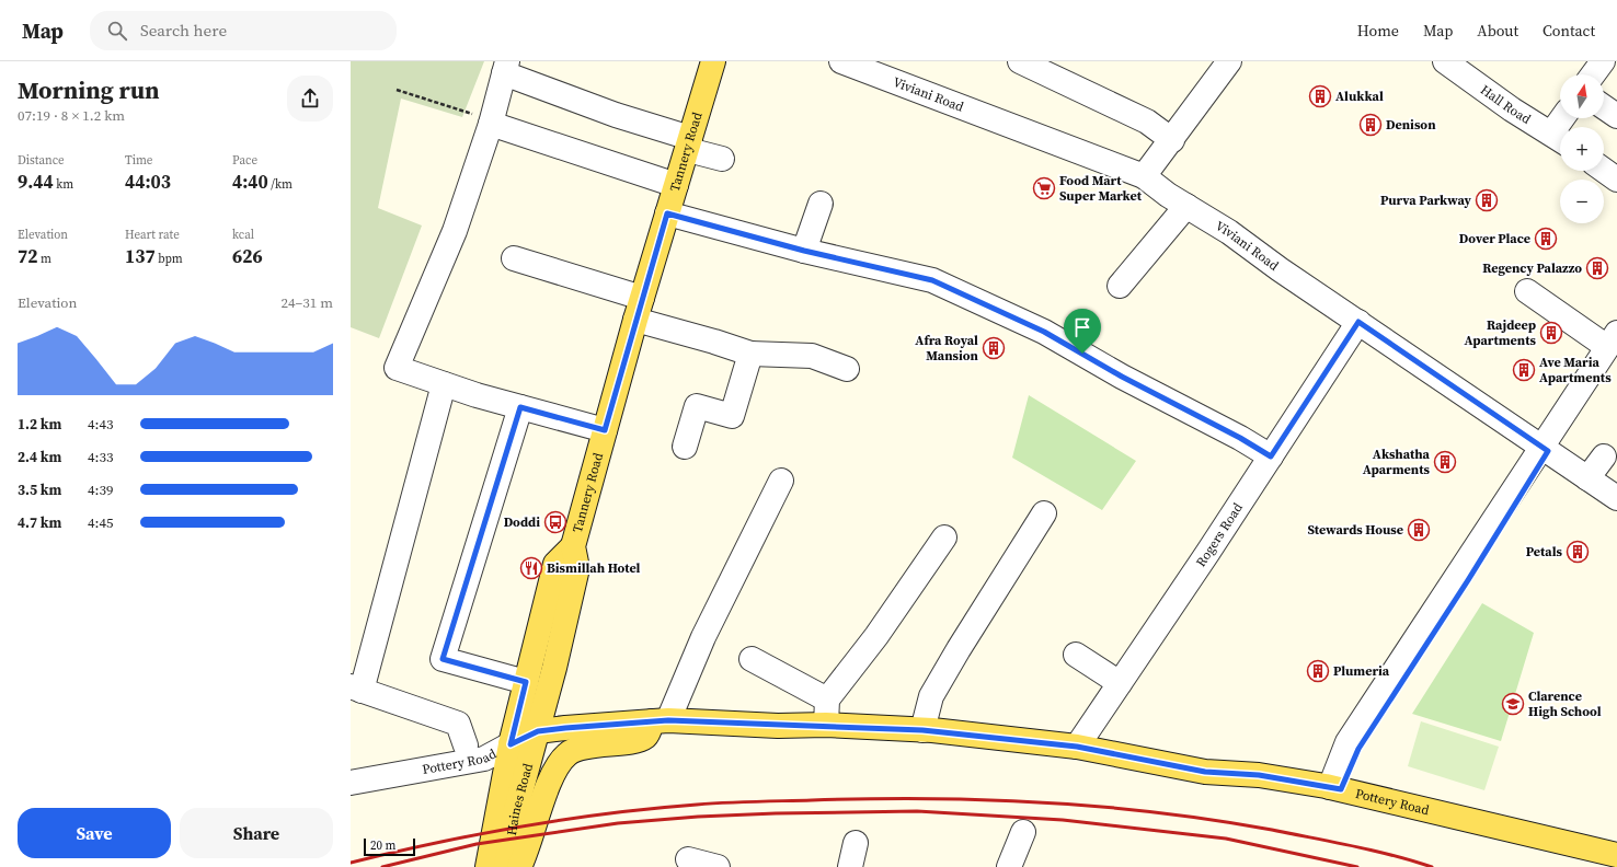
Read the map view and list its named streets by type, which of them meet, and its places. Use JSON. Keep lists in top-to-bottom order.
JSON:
{
  "streets": {
    "main road": ["Tannery Road", "Pottery Road", "Haines Road"],
    "street": ["Viviani Road", "Hall Road", "Rogers Road"]
  },
  "crossings": [
    ["Viviani Road", "Rogers Road"],
    ["Tannery Road", "Pottery Road"],
    ["Tannery Road", "Haines Road"],
    ["Rogers Road", "Pottery Road"],
    ["Pottery Road", "Haines Road"]
  ],
  "places": {
    "building": [
      "Alukkal",
      "Denison",
      "Purva Parkway",
      "Dover Place",
      "Regency Palazzo",
      "Rajdeep Apartments",
      "Afra Royal Mansion",
      "Ave Maria Apartments",
      "Akshatha Aparments",
      "Stewards House",
      "Petals",
      "Plumeria"
    ],
    "supermarket": ["Food Mart Super Market"],
    "bus stop": ["Doddi"],
    "restaurant": ["Bismillah Hotel"],
    "school or university": ["Clarence High School"]
  },
  "scale_bar": "20 m",
  "north": "top",
  "page": {
    "header": "Map",
    "search": "Search here",
    "nav": [
      "Home",
      "Map",
      "About",
      "Contact"
    ],
    "heading": ["Morning run", "07:19 · 8 × 1.2 km"],
    "map_buttons": ["+", "−"],
    "stats": [
      ["Distance", "9.44 km"],
      ["Time", "44:03"],
      ["Pace", "4:40 /km"],
      ["Elevation", "72 m"],
      ["Heart rate", "137 bpm"],
      ["kcal", "626"]
    ],
    "chart": ["Elevation", "24–31 m"],
    "list": [
      {
        "name": "1.2 km",
        "note": "4:43"
      },
      {
        "name": "2.4 km",
        "note": "4:33"
      },
      {
        "name": "3.5 km",
        "note": "4:39"
      },
      {
        "name": "4.7 km",
        "note": "4:45"
      }
    ],
    "buttons": ["Save", "Share"],
    "scale": "20 m"
  }
}
